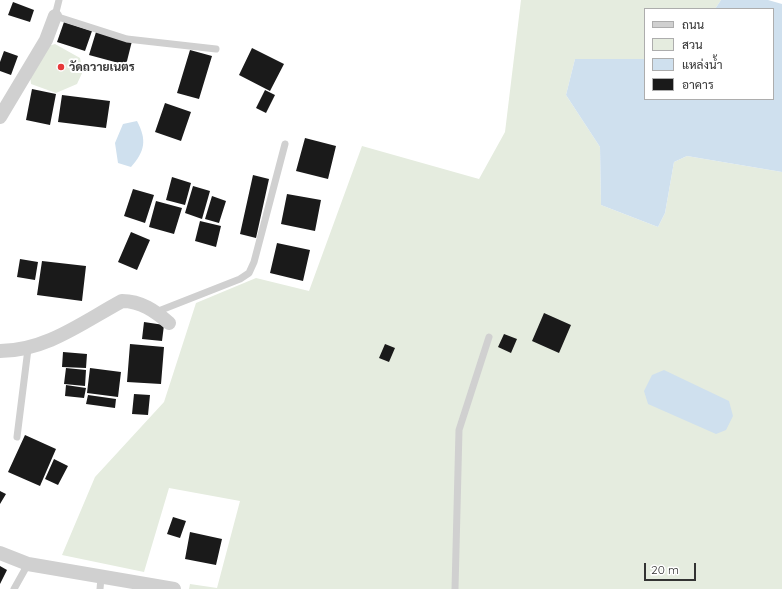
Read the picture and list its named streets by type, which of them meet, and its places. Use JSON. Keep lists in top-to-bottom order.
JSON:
{
  "places": ["วัดถวายเนตร"],
  "legend": [
    "ถนน",
    "สวน",
    "แหล่งน้ำ",
    "อาคาร"
  ],
  "scale_bar": "20 m"
}
